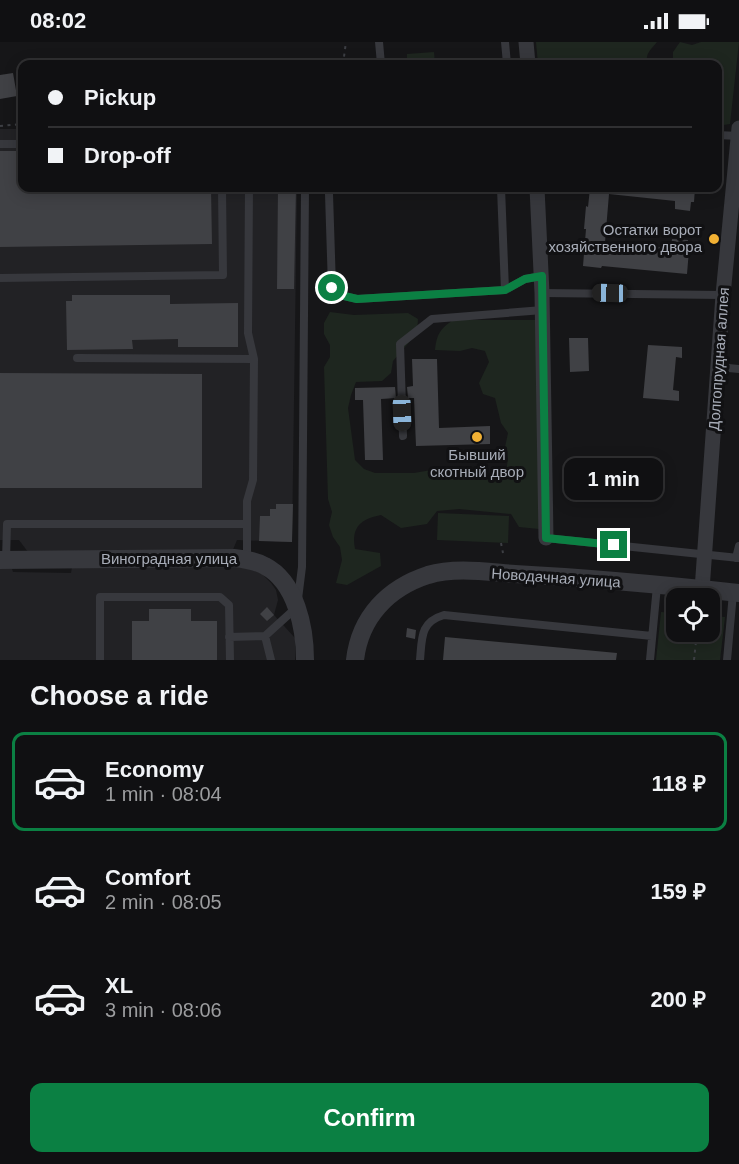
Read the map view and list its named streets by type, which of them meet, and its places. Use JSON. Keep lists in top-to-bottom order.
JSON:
{
  "streets": {
    "street": ["Долгопрудная аллея", "Виноградная улица", "Новодачная улица"]
  },
  "places": ["Остатки ворот хозяйственного двора", "Бывший скотный двор"],
  "page": {
    "status": "08:02",
    "banner": ["Pickup", "Drop-off"],
    "bubble": "1 min",
    "heading": "Choose a ride",
    "list": [
      {
        "name": "Economy",
        "note": "1 min · 08:04",
        "value": "118 ₽"
      },
      {
        "name": "Comfort",
        "note": "2 min · 08:05",
        "value": "159 ₽"
      },
      {
        "name": "XL",
        "note": "3 min · 08:06",
        "value": "200 ₽"
      }
    ],
    "buttons": "Confirm"
  }
}
